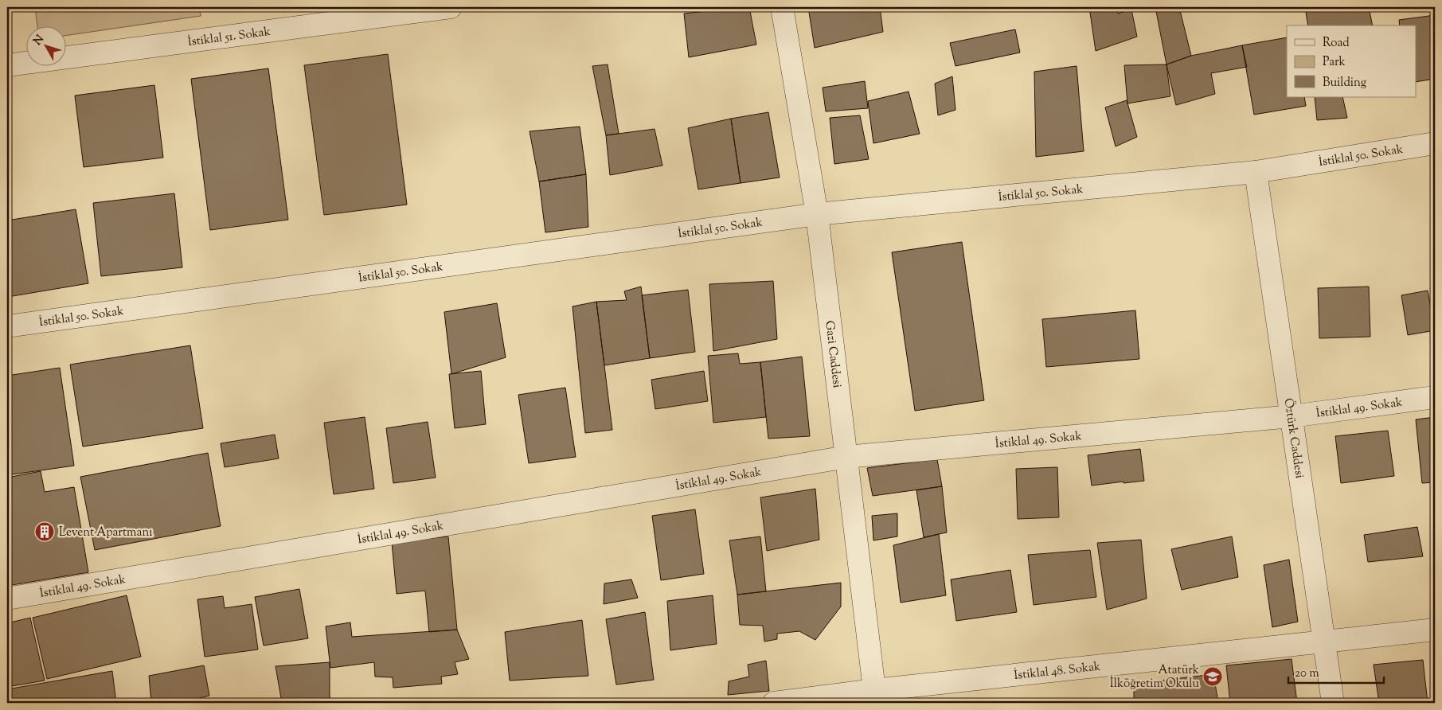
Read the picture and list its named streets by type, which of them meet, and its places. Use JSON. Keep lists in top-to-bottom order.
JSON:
{
  "streets": {
    "street": [
      "İstiklal 51. Sokak",
      "İstiklal 50. Sokak",
      "Gazi Caddesi",
      "İstiklal 49. Sokak",
      "Öztürk Caddesi",
      "İstiklal 48. Sokak"
    ]
  },
  "crossings": [
    ["İstiklal 50. Sokak", "Gazi Caddesi"],
    ["İstiklal 50. Sokak", "Öztürk Caddesi"],
    ["Gazi Caddesi", "İstiklal 49. Sokak"],
    ["Gazi Caddesi", "İstiklal 48. Sokak"],
    ["İstiklal 49. Sokak", "Öztürk Caddesi"],
    ["Öztürk Caddesi", "İstiklal 48. Sokak"]
  ],
  "places": {
    "building": ["Levent Apartmanı"],
    "school or university": ["Atatürk İlköğretim Okulu"]
  },
  "legend": ["Road", "Park", "Building"],
  "scale_bar": "20 m",
  "north": "top left"
}
